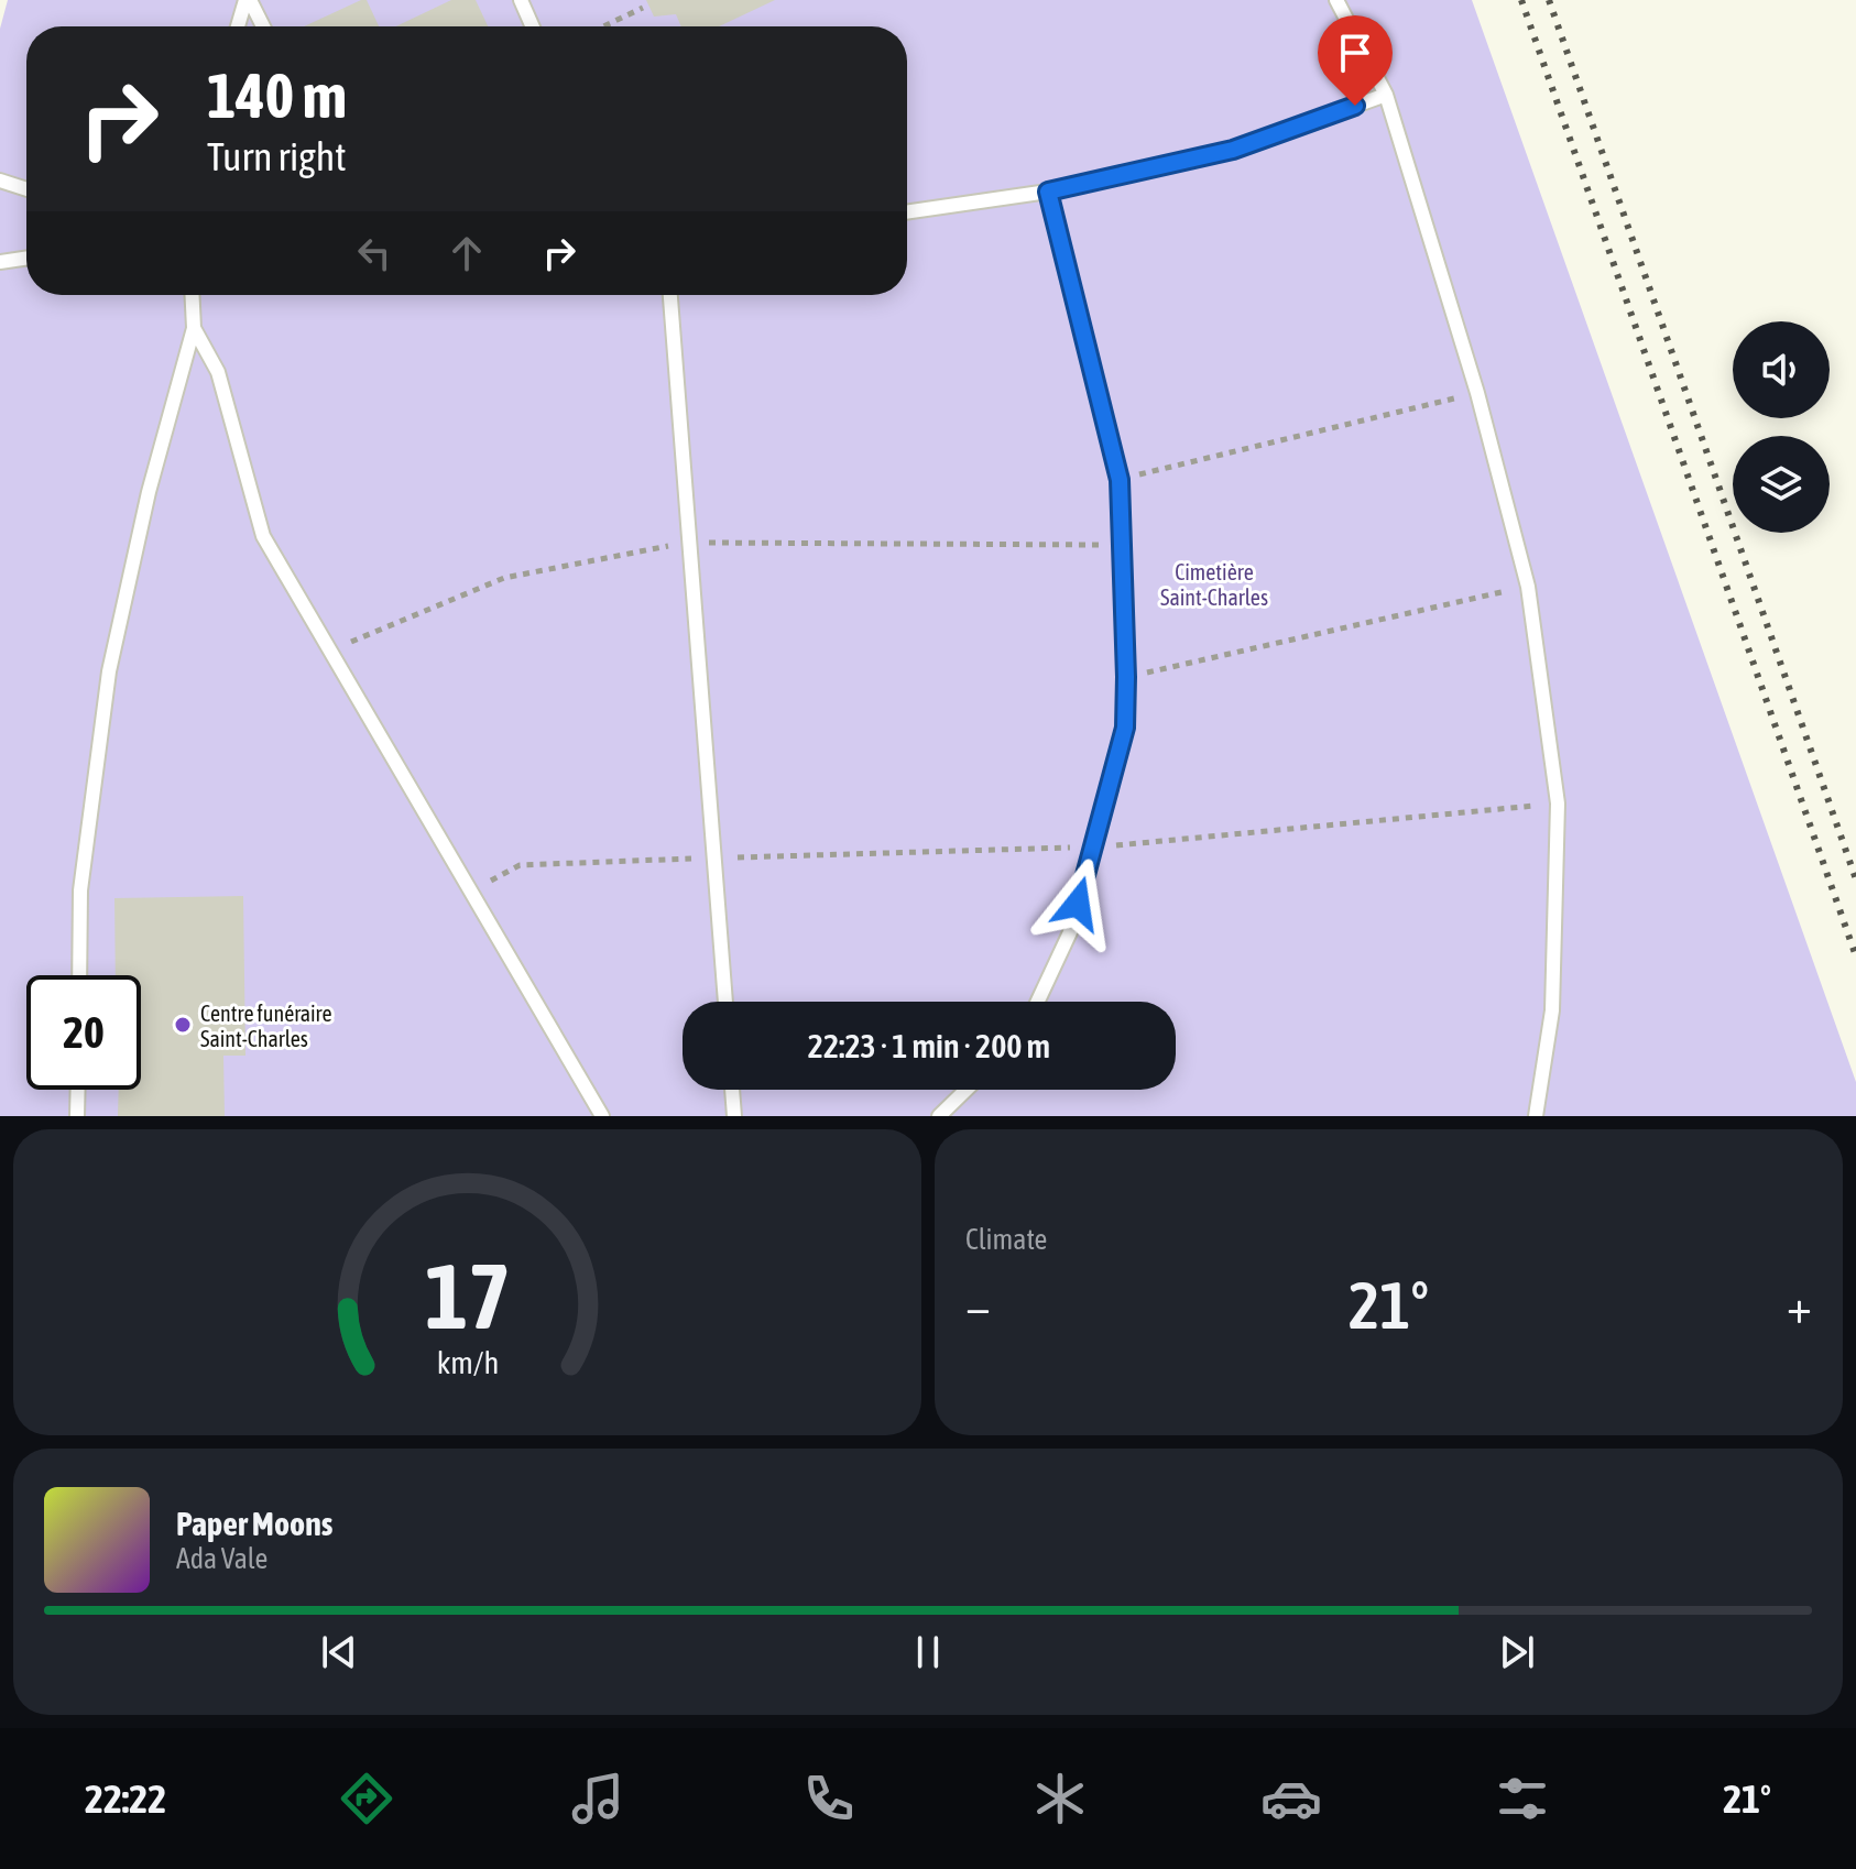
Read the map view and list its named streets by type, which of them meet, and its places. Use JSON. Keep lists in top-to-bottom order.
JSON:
{
  "parks": ["Cimetière Saint-Charles"],
  "places": ["Centre funéraire Saint-Charles"],
  "page": {
    "turn": ["140 m", "Turn right"],
    "limit": "20",
    "trip": "22:23 · 1 min · 200 m",
    "tile": "Climate",
    "heat": ["−", "21°", "+"],
    "song": ["Paper Moons", "Ada Vale"],
    "tabs": ["22:22", "21°"],
    "gauge": ["17", "km/h"]
  }
}
